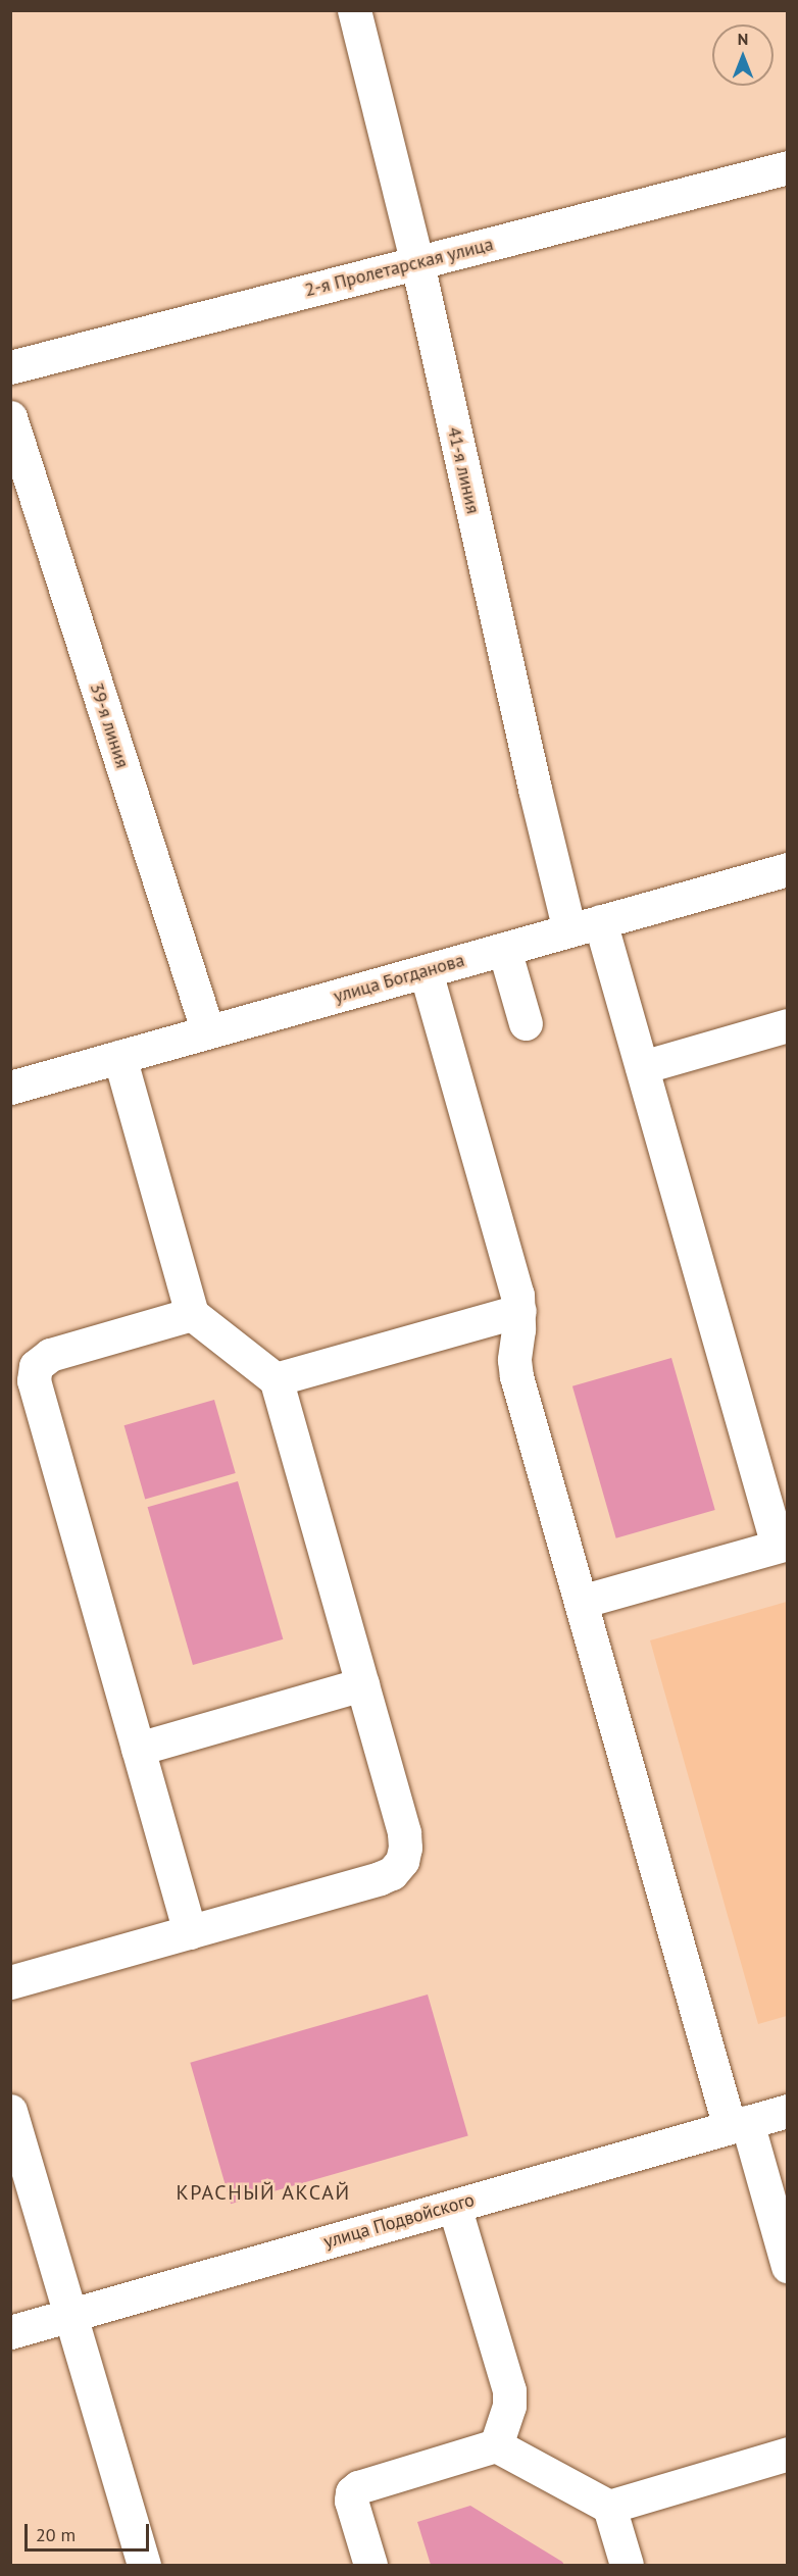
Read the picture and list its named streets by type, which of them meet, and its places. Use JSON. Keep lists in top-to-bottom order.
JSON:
{
  "streets": {
    "street": [
      "2-я Пролетарская улица",
      "41-я линия",
      "39-я линия",
      "улица Богданова",
      "улица Подвойского"
    ]
  },
  "crossings": [
    ["2-я Пролетарская улица", "41-я линия"],
    ["41-я линия", "улица Богданова"],
    ["39-я линия", "улица Богданова"]
  ],
  "districts": ["КРАСНЫЙ АКСАЙ"],
  "scale_bar": "20 m",
  "north": "top"
}
